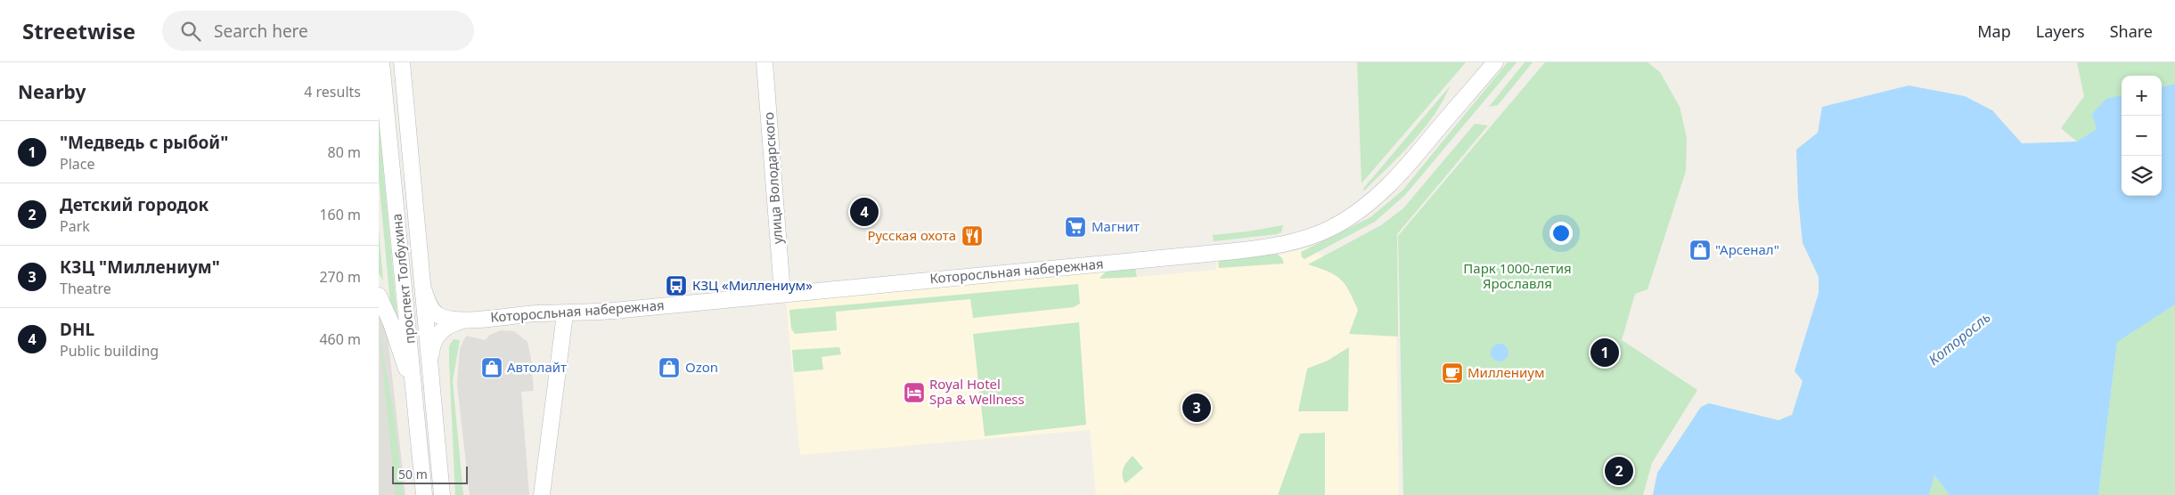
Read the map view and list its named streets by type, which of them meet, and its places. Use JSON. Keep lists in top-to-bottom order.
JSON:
{
  "streets": {
    "main road": ["улица Володарского", "Которосльная набережная", "проспект Толбухина"]
  },
  "crossings": [
    ["улица Володарского", "Которосльная набережная"]
  ],
  "water": ["Которосль"],
  "parks": ["Парк 1000-летия Ярославля"],
  "places": {
    "supermarket": ["Магнит"],
    "restaurant": ["Русская охота"],
    "shop": ["\"Арсенал\"", "Автолайт", "Ozon"],
    "bus stop": ["КЗЦ «Миллениум»"],
    "cafe": ["Миллениум"],
    "hotel": ["Royal Hotel Spa & Wеllness"]
  },
  "scale_bar": "50 m",
  "page": {
    "header": "Streetwise",
    "search": "Search here",
    "nav": ["Map", "Layers", "Share"],
    "heading": ["Nearby", "4 results"],
    "map_buttons": ["+", "−"],
    "list": [
      {
        "mark": "1",
        "name": "\"Медведь с рыбой\"",
        "note": "Place",
        "value": "80 m"
      },
      {
        "mark": "2",
        "name": "Детский городок",
        "note": "Park",
        "value": "160 m"
      },
      {
        "mark": "3",
        "name": "КЗЦ \"Миллениум\"",
        "note": "Theatre",
        "value": "270 m"
      },
      {
        "mark": "4",
        "name": "DHL",
        "note": "Public building",
        "value": "460 m"
      }
    ],
    "pins": [
      "4",
      "1",
      "3",
      "2"
    ],
    "scale": "50 m"
  }
}
